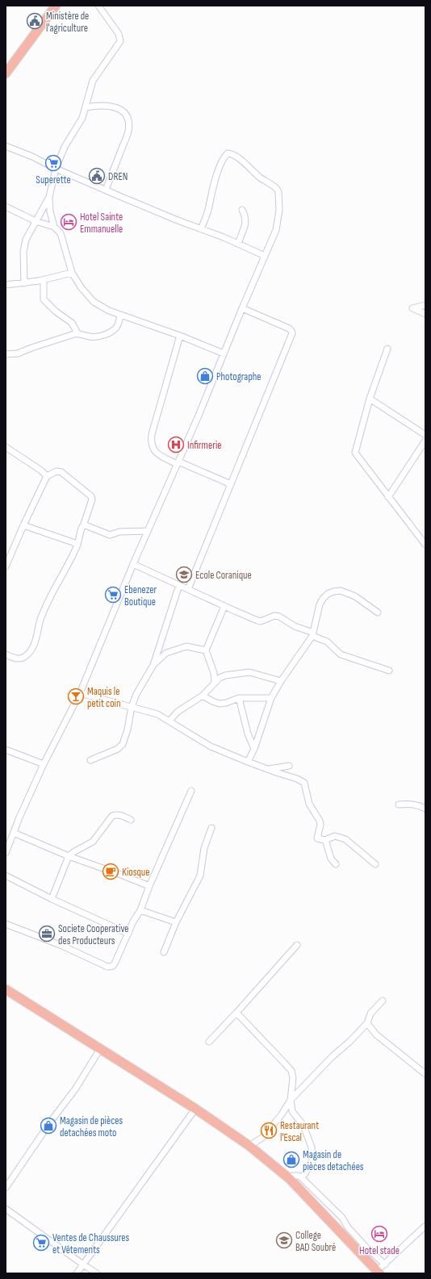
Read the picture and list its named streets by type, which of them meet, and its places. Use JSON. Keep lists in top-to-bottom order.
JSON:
{
  "places": {
    "public building": ["Ministère de l'agriculture", "DREN"],
    "supermarket": ["Superette", "Ebenezer Boutique", "Ventes de Chaussures et Vêtements"],
    "hotel": ["Hotel Sainte Emmanuelle", "Hotel stade"],
    "shop": ["Photographe", "Magasin de pièces detachées moto", "Magasin de pièces detachées"],
    "hospital": ["Infirmerie"],
    "school or university": ["Ecole Coranique", "College BAD Soubré"],
    "bar": ["Maquis le petit coin"],
    "cafe": ["Kiosque"],
    "office": ["Societe Cooperative des Producteurs"],
    "restaurant": ["Restaurant l'Escal"]
  }
}
